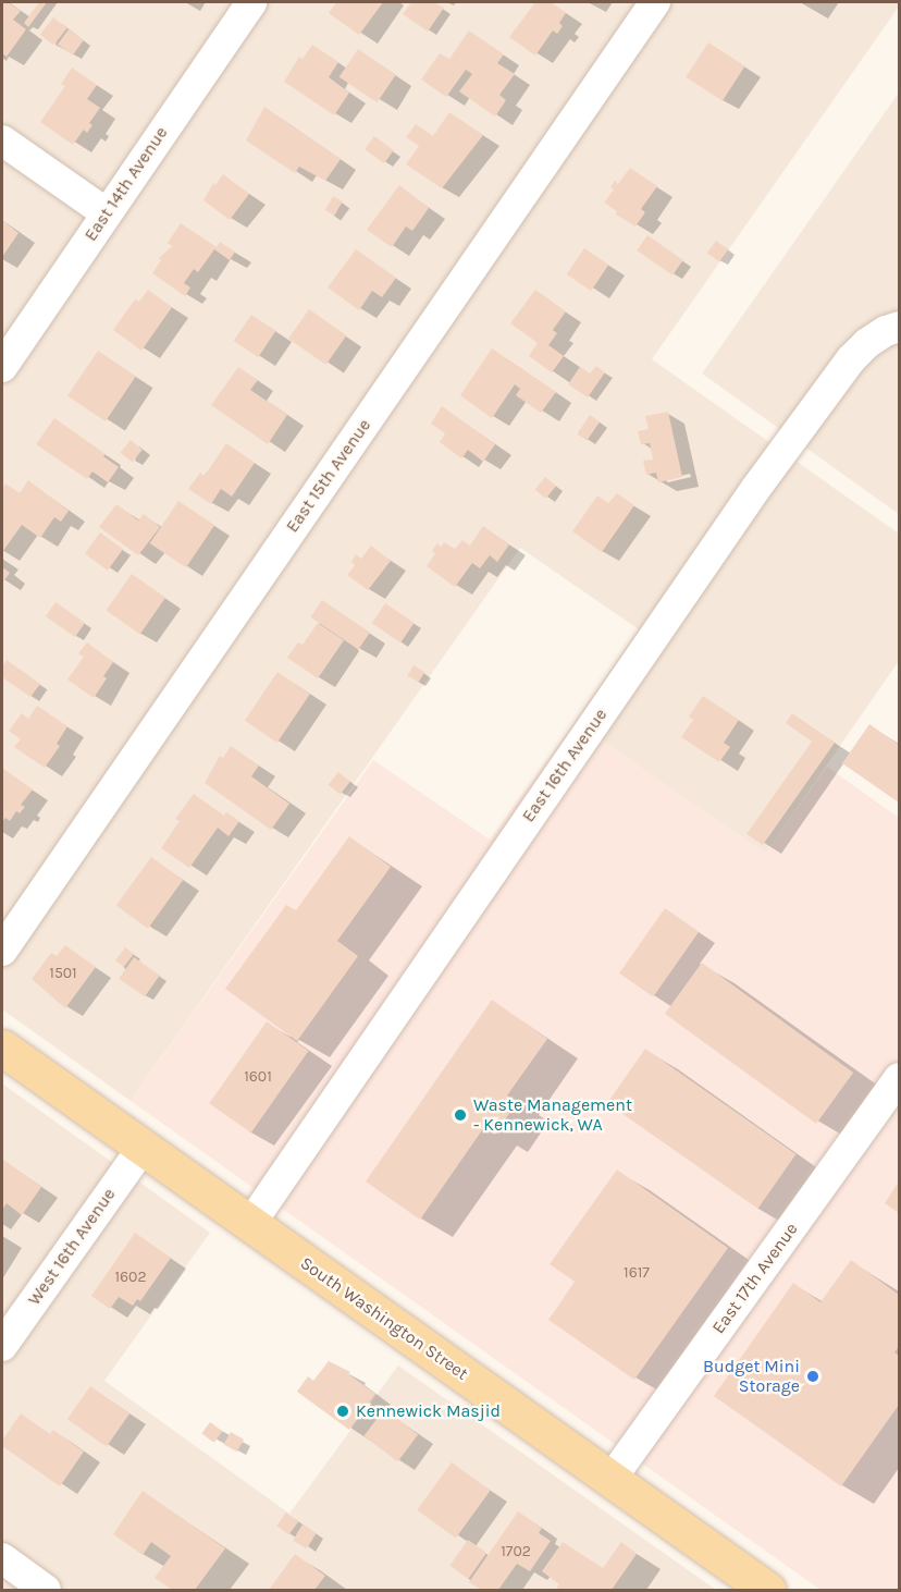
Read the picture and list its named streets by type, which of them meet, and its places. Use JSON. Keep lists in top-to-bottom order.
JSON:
{
  "streets": {
    "main road": ["South Washington Street"],
    "street": [
      "East 14th Avenue",
      "East 15th Avenue",
      "East 16th Avenue",
      "West 16th Avenue",
      "East 17th Avenue"
    ]
  },
  "crossings": [
    ["East 16th Avenue", "South Washington Street"],
    ["West 16th Avenue", "South Washington Street"],
    ["East 17th Avenue", "South Washington Street"]
  ],
  "places": ["Waste Management - Kennewick, WA", "Budget Mini Storage", "Kennewick Masjid"],
  "house_numbers": [
    "1501",
    "1601",
    "1617",
    "1602",
    "1702"
  ]
}
